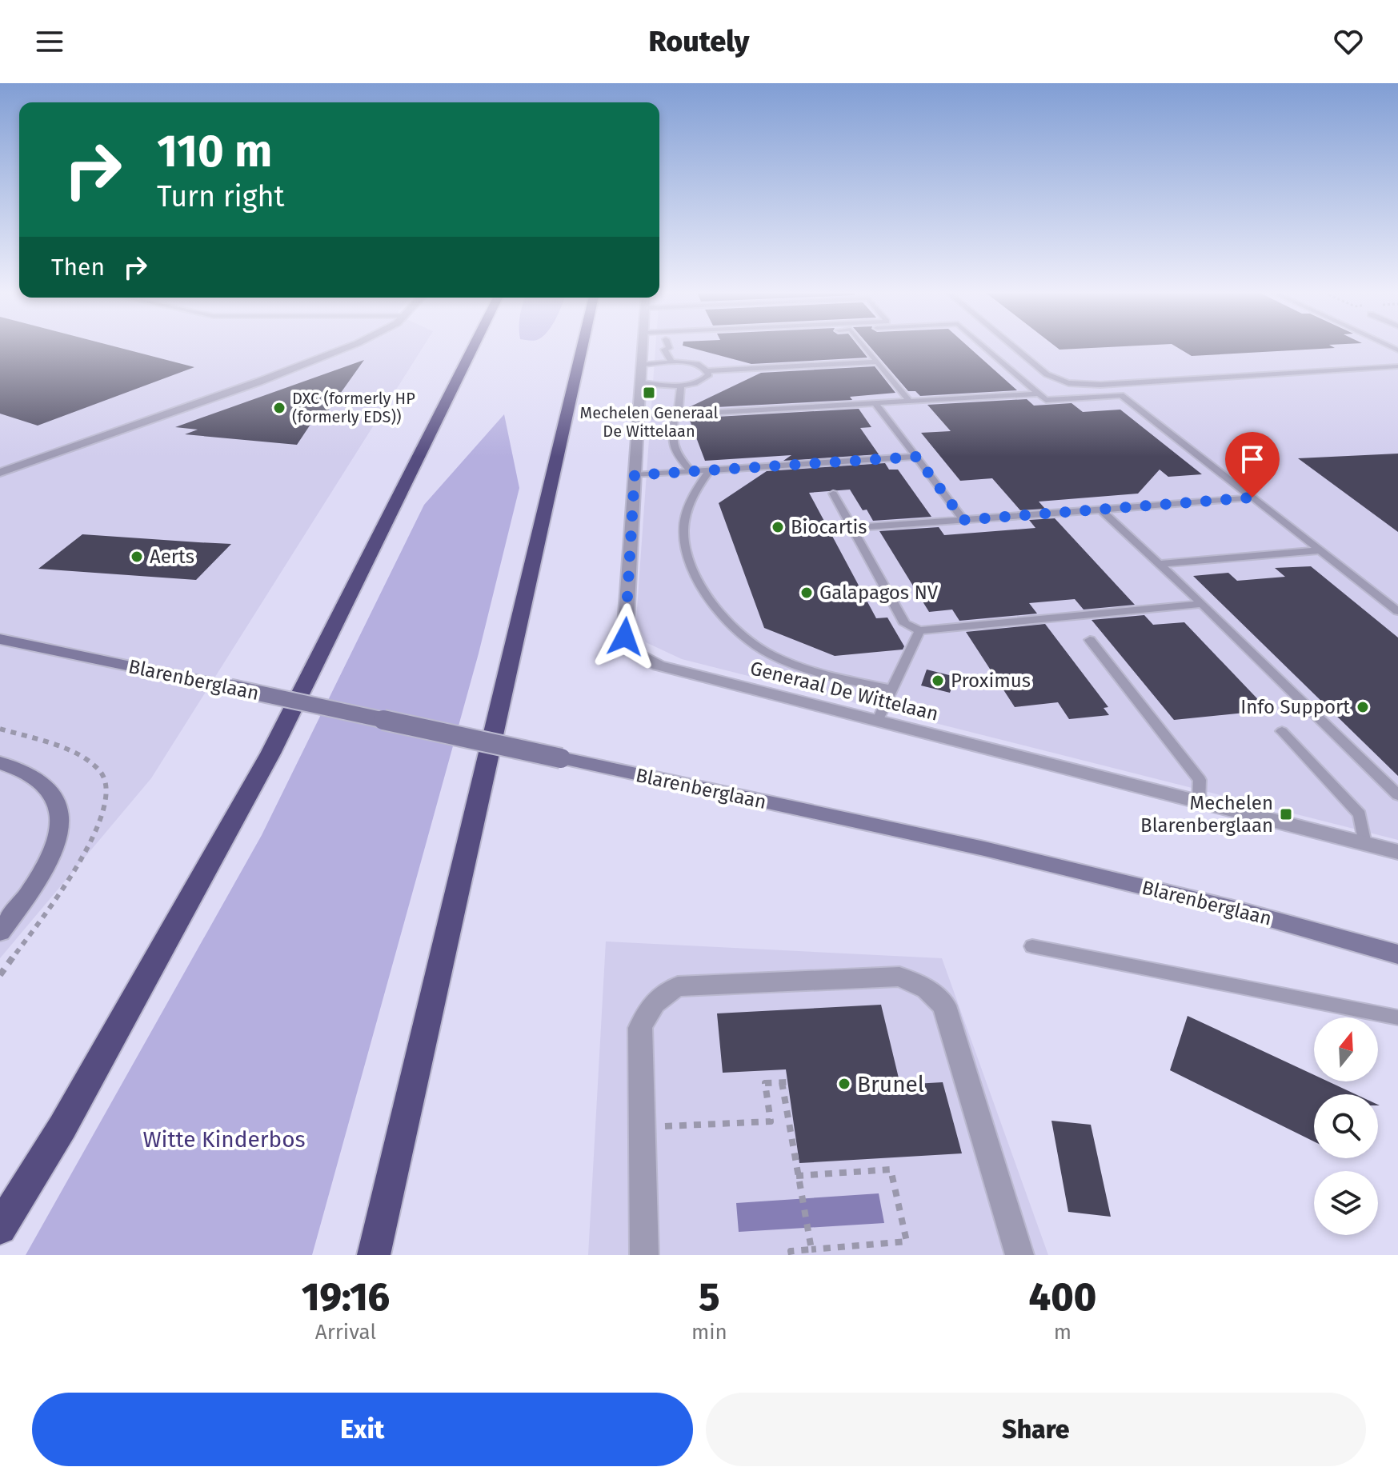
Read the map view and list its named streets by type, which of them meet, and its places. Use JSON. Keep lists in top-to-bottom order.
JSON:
{
  "streets": {
    "street": ["Blarenberglaan", "Generaal De Wittelaan"]
  },
  "parks": ["Witte Kinderbos"],
  "places": {
    "transit": ["Mechelen Generaal De Wittelaan", "Mechelen Blarenberglaan"],
    "other": [
      "DXC (formerly HP (formerly EDS))",
      "Biocartis",
      "Aerts",
      "Galapagos NV",
      "Proximus",
      "Info Support",
      "Brunel"
    ]
  },
  "north": "top",
  "page": {
    "header": "Routely",
    "turn": ["110 m", "Turn right"],
    "then": "Then",
    "eta": [
      "19:16",
      "Arrival",
      "5",
      "min",
      "400",
      "m"
    ],
    "buttons": ["Exit", "Share"]
  }
}
